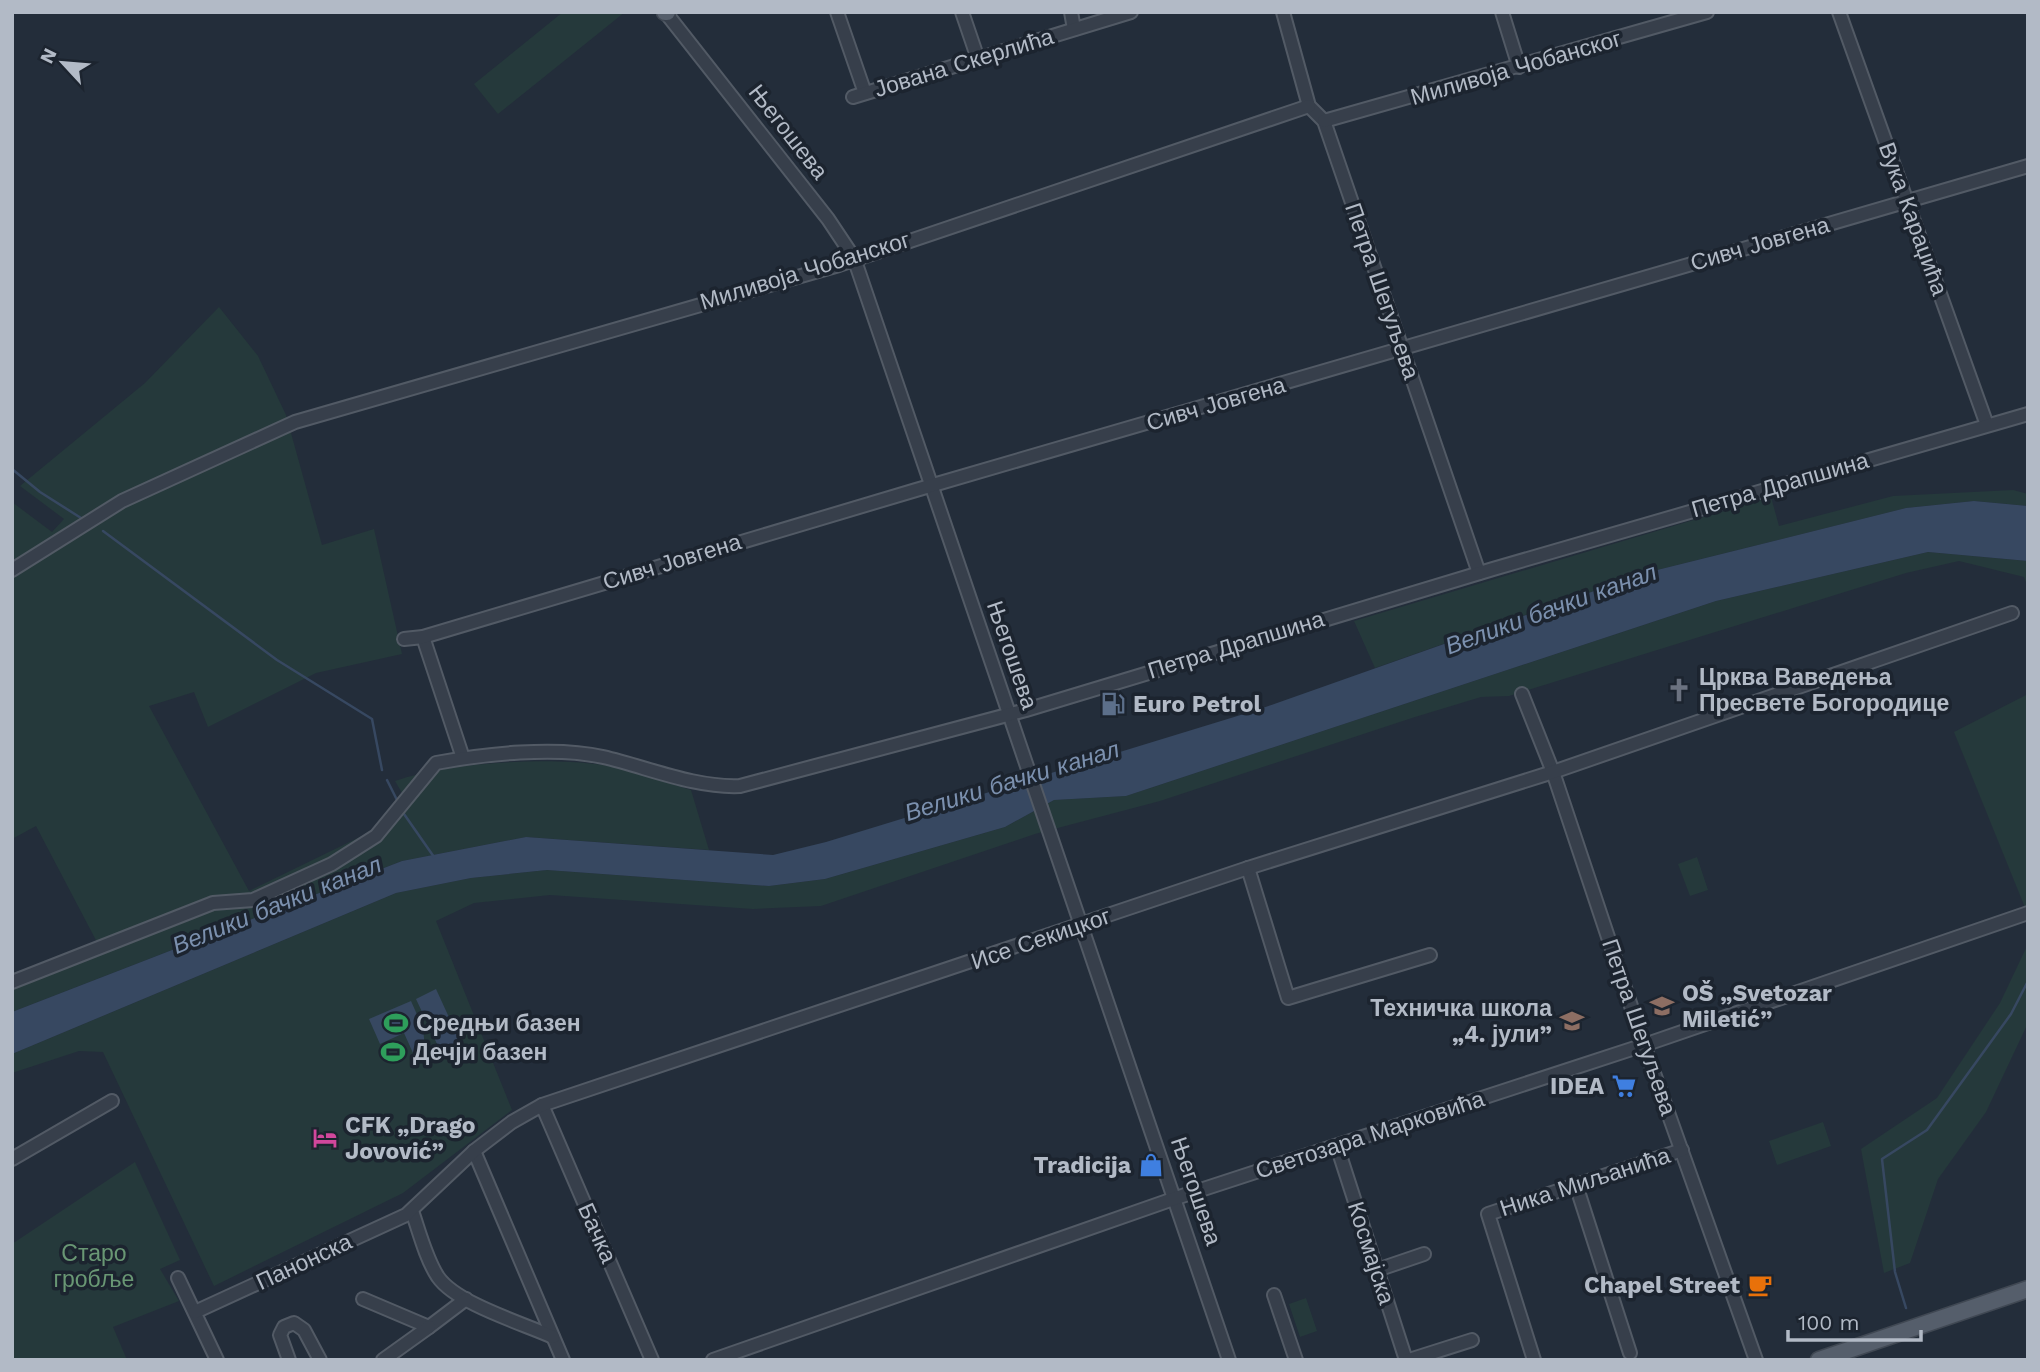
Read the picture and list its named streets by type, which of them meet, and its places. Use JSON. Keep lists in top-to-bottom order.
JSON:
{
  "streets": {
    "street": [
      "Јована Скерлића",
      "Миливоја Чобанског",
      "Његошева",
      "Вука Караџића",
      "Сивч Јовгена",
      "Петра Шегуљева",
      "Петра Драпшина",
      "Исе Секицког",
      "Светозара Марковића",
      "Ника Миљанића",
      "Бачка",
      "Космајска",
      "Панонска"
    ]
  },
  "crossings": [
    ["Миливоја Чобанског", "Његошева"],
    ["Миливоја Чобанског", "Петра Шегуљева"],
    ["Његошева", "Сивч Јовгена"],
    ["Његошева", "Петра Драпшина"],
    ["Његошева", "Исе Секицког"],
    ["Његошева", "Светозара Марковића"],
    ["Вука Караџића", "Сивч Јовгена"],
    ["Вука Караџића", "Петра Драпшина"],
    ["Сивч Јовгена", "Петра Шегуљева"],
    ["Петра Шегуљева", "Петра Драпшина"],
    ["Петра Шегуљева", "Исе Секицког"],
    ["Петра Шегуљева", "Светозара Марковића"],
    ["Петра Шегуљева", "Ника Миљанића"],
    ["Исе Секицког", "Бачка"],
    ["Исе Секицког", "Панонска"],
    ["Светозара Марковића", "Космајска"],
    ["Бачка", "Панонска"]
  ],
  "water": ["Велики бачки канал"],
  "parks": ["Старо гробље"],
  "places": {
    "church": ["Црква Ваведења Пресвете Богородице"],
    "fuel station": ["Euro Petrol"],
    "school or university": ["OŠ „Svetozar Miletić”", "Техничка школа „4. јули”"],
    "sports": ["Средњи базен", "Дечји базен"],
    "supermarket": ["IDEA"],
    "hotel": ["CFK „Drago Jovović”"],
    "shop": ["Tradicija"],
    "cafe": ["Chapel Street"]
  },
  "scale_bar": "100 m",
  "north": "top left"
}
